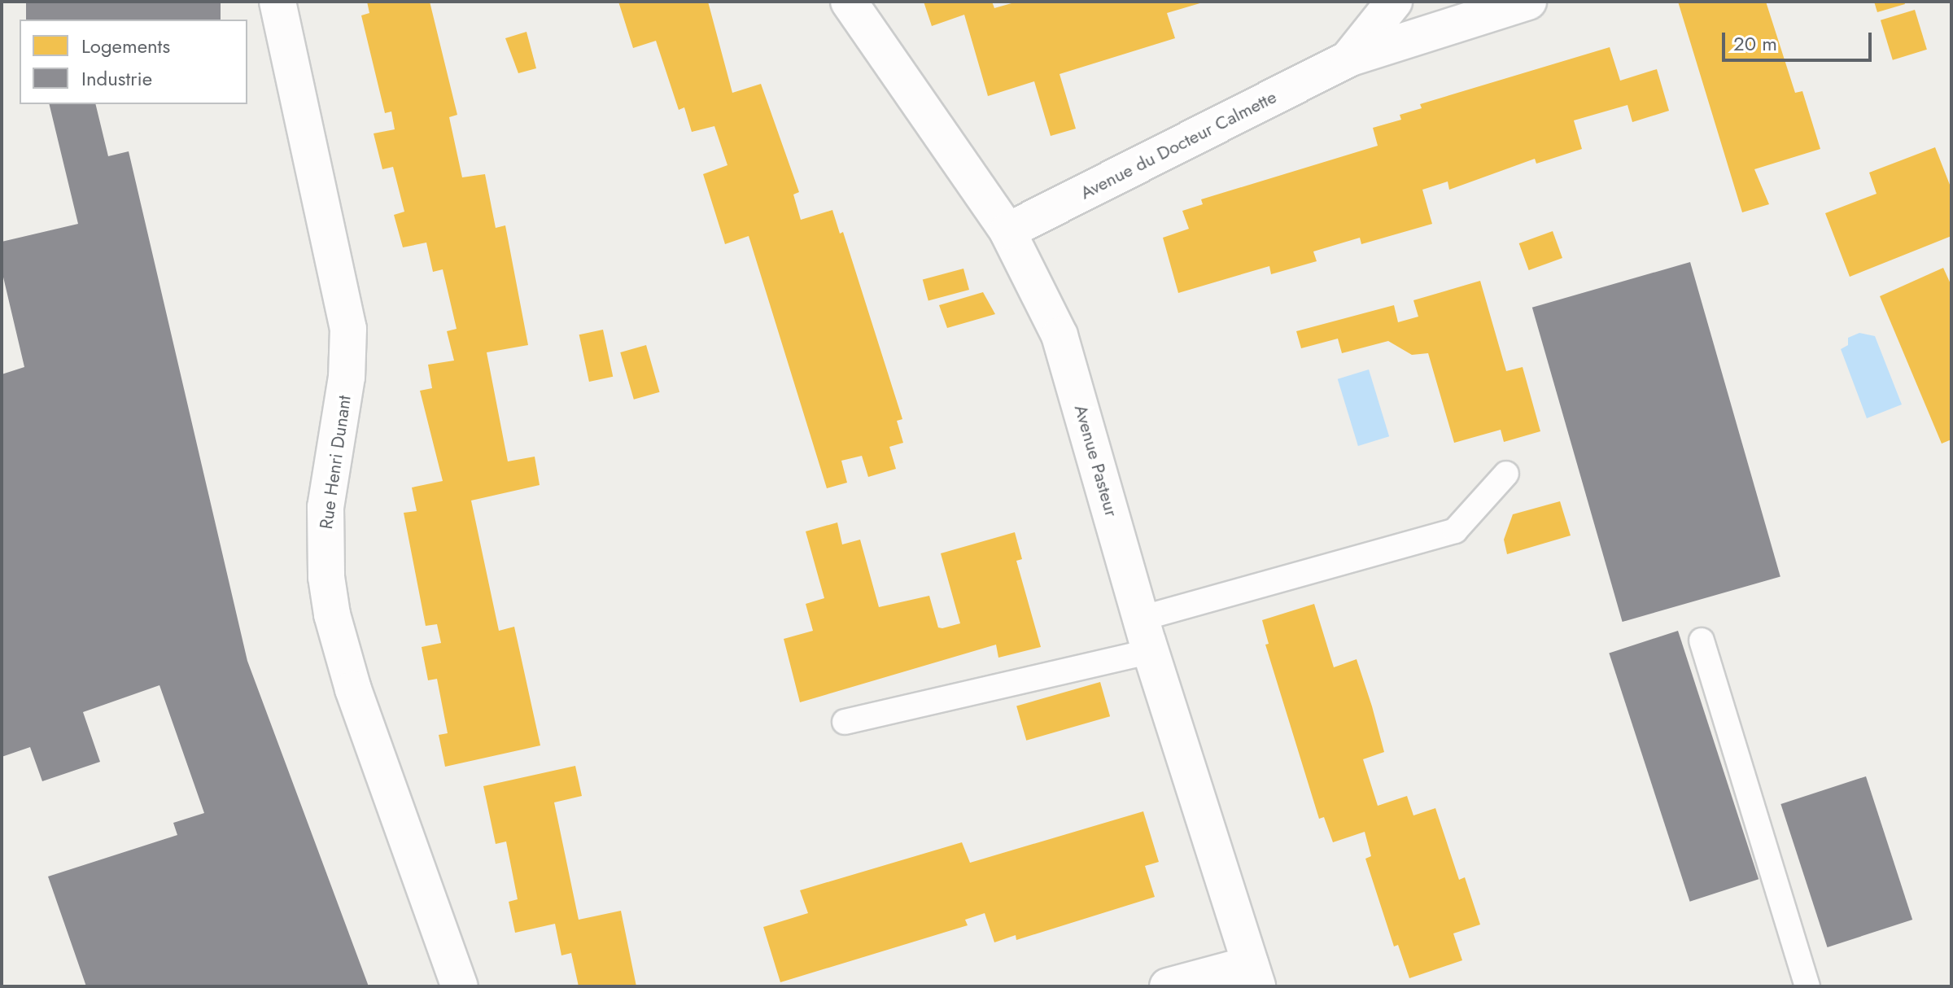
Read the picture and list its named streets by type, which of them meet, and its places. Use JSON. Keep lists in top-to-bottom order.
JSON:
{
  "streets": {
    "street": ["Avenue du Docteur Calmette", "Avenue Pasteur", "Rue Henri Dunant"]
  },
  "crossings": [
    ["Avenue du Docteur Calmette", "Avenue Pasteur"]
  ],
  "legend": ["Logements", "Industrie"],
  "scale_bar": "20 m"
}
